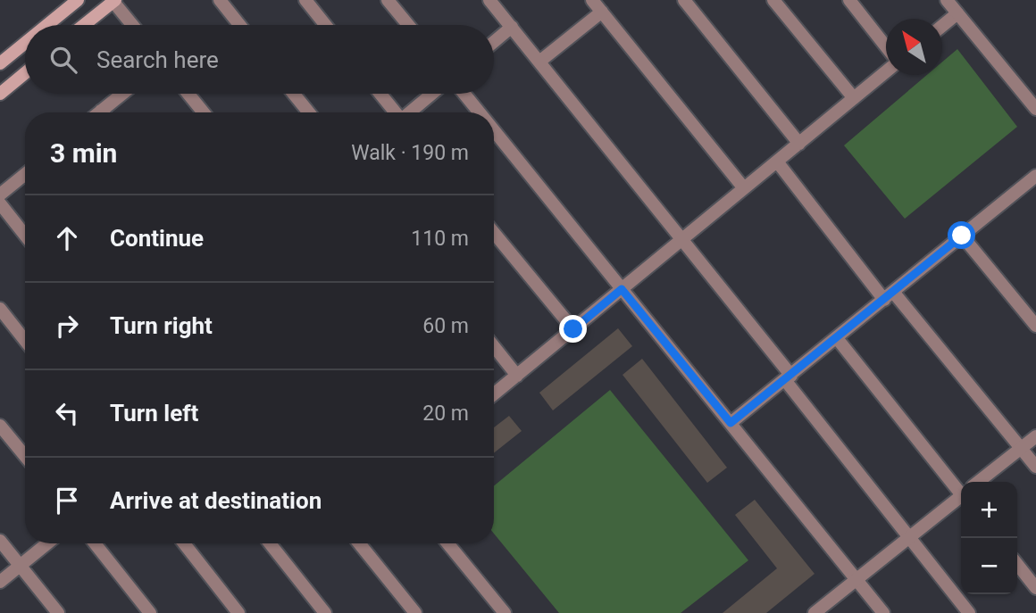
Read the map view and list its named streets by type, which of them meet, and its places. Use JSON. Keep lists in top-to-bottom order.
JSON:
{
  "north": "top left",
  "page": {
    "search": "Search here",
    "heading": ["3 min", "Walk · 190 m"],
    "list": [
      ["Continue", "110 m"],
      ["Turn right", "60 m"],
      ["Turn left", "20 m"],
      "Arrive at destination"
    ],
    "map_buttons": ["+", "−"]
  }
}
